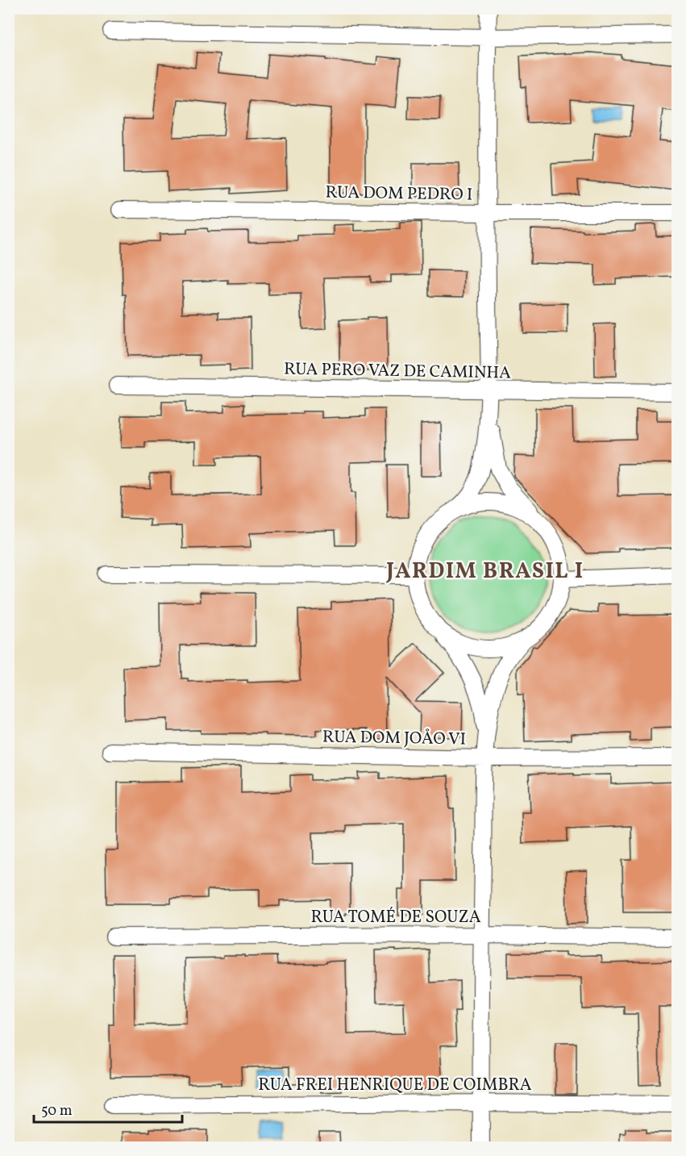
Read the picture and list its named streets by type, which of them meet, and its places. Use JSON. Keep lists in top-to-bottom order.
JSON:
{
  "streets": {
    "street": [
      "RUA DOM PEDRO I",
      "RUA PERO VAZ DE CAMINHA",
      "RUA DOM JOÅO VI",
      "RUA TOMÉ DE SOUZA",
      "RUA FREI HENRIQUE DE COIMBRA"
    ]
  },
  "districts": ["JARDIM BRASIL I"],
  "scale_bar": "50 m"
}
